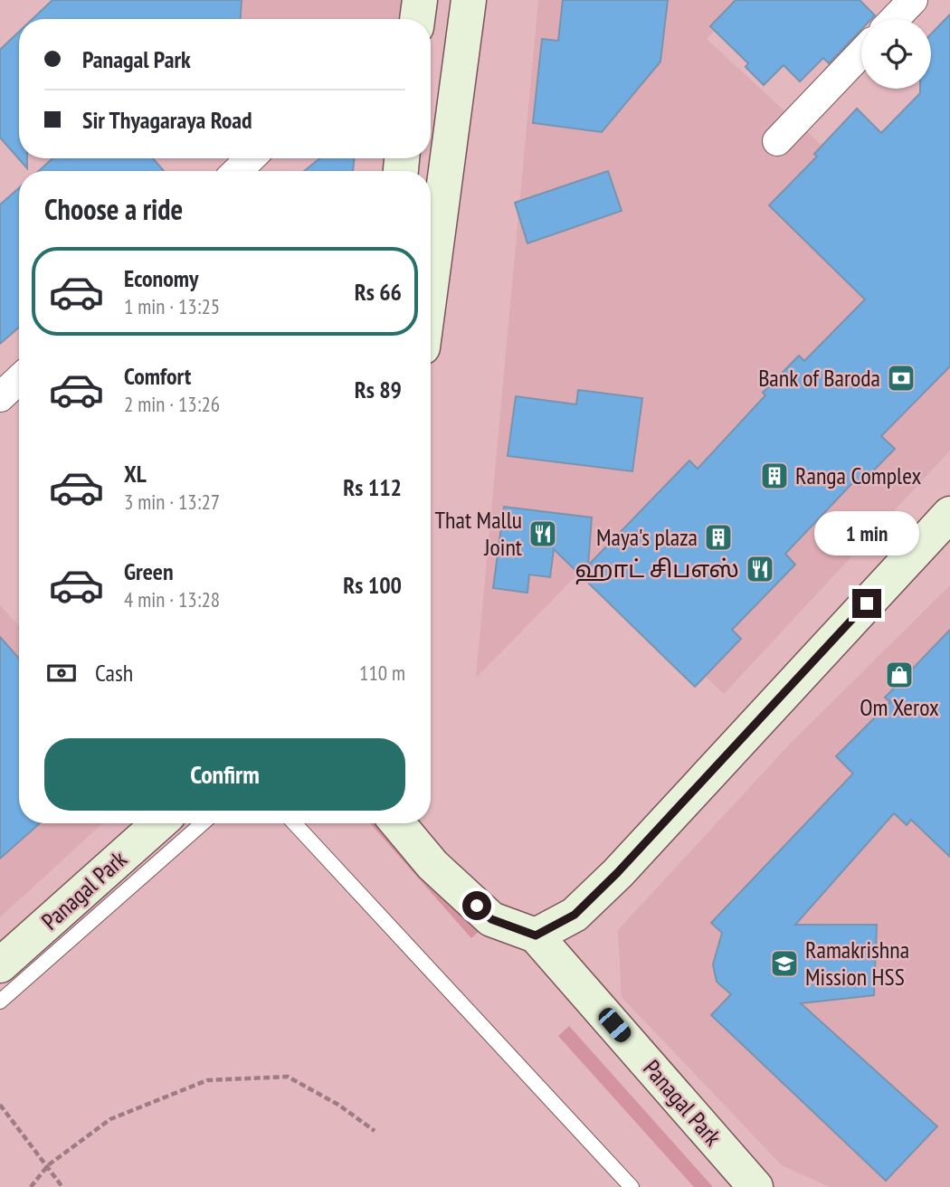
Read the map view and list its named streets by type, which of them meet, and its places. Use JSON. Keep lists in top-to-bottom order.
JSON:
{
  "streets": {
    "main road": ["Panagal Park"]
  },
  "places": {
    "bank": ["Bank of Baroda"],
    "building": ["Ranga Complex", "Maya's plaza"],
    "restaurant": ["That Mallu Joint", "ஹாட் சிபஎஸ்"],
    "shop": ["Om Xerox"],
    "school or university": ["Ramakrishna Mission HSS"]
  },
  "page": {
    "banner": ["Panagal Park", "Sir Thyagaraya Road"],
    "heading": "Choose a ride",
    "list": [
      {
        "name": "Economy",
        "note": "1 min · 13:25",
        "value": "Rs 66"
      },
      {
        "name": "Comfort",
        "note": "2 min · 13:26",
        "value": "Rs 89"
      },
      {
        "name": "XL",
        "note": "3 min · 13:27",
        "value": "Rs 112"
      },
      {
        "name": "Green",
        "note": "4 min · 13:28",
        "value": "Rs 100"
      }
    ],
    "bubble": "1 min",
    "pay": ["Cash", "110 m"],
    "buttons": "Confirm"
  }
}
